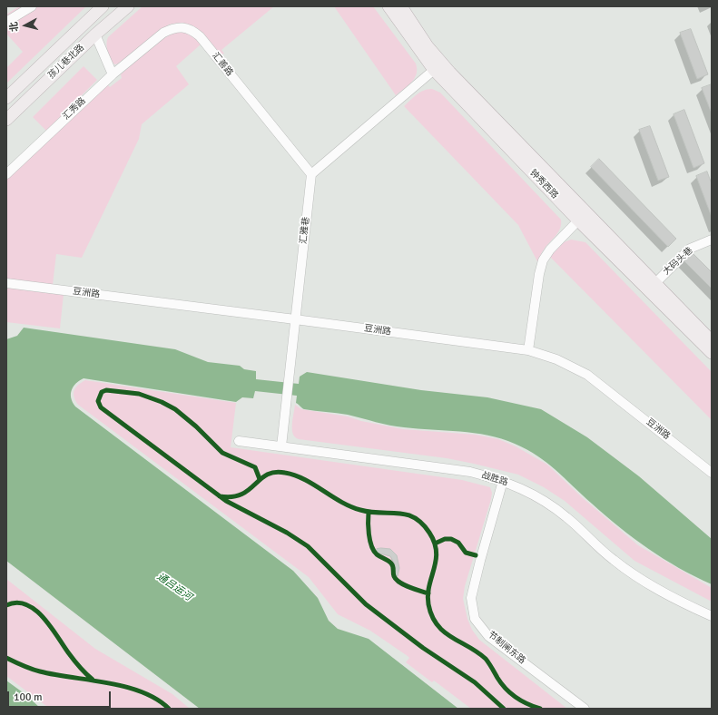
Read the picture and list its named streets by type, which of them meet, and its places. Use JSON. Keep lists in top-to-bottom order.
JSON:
{
  "streets": {
    "main road": ["孩儿巷北路", "钟秀西路"],
    "street": [
      "汇善路",
      "汇秀路",
      "汇雅巷",
      "大码头巷",
      "豆洲路",
      "战胜路",
      "节制闸东路"
    ]
  },
  "crossings": [
    ["汇善路", "汇秀路"],
    ["汇善路", "汇雅巷"],
    ["钟秀西路", "大码头巷"],
    ["汇雅巷", "豆洲路"],
    ["汇雅巷", "战胜路"],
    ["战胜路", "节制闸东路"]
  ],
  "water": ["通吕运河"],
  "scale_bar": "100 m",
  "north": "left"
}
